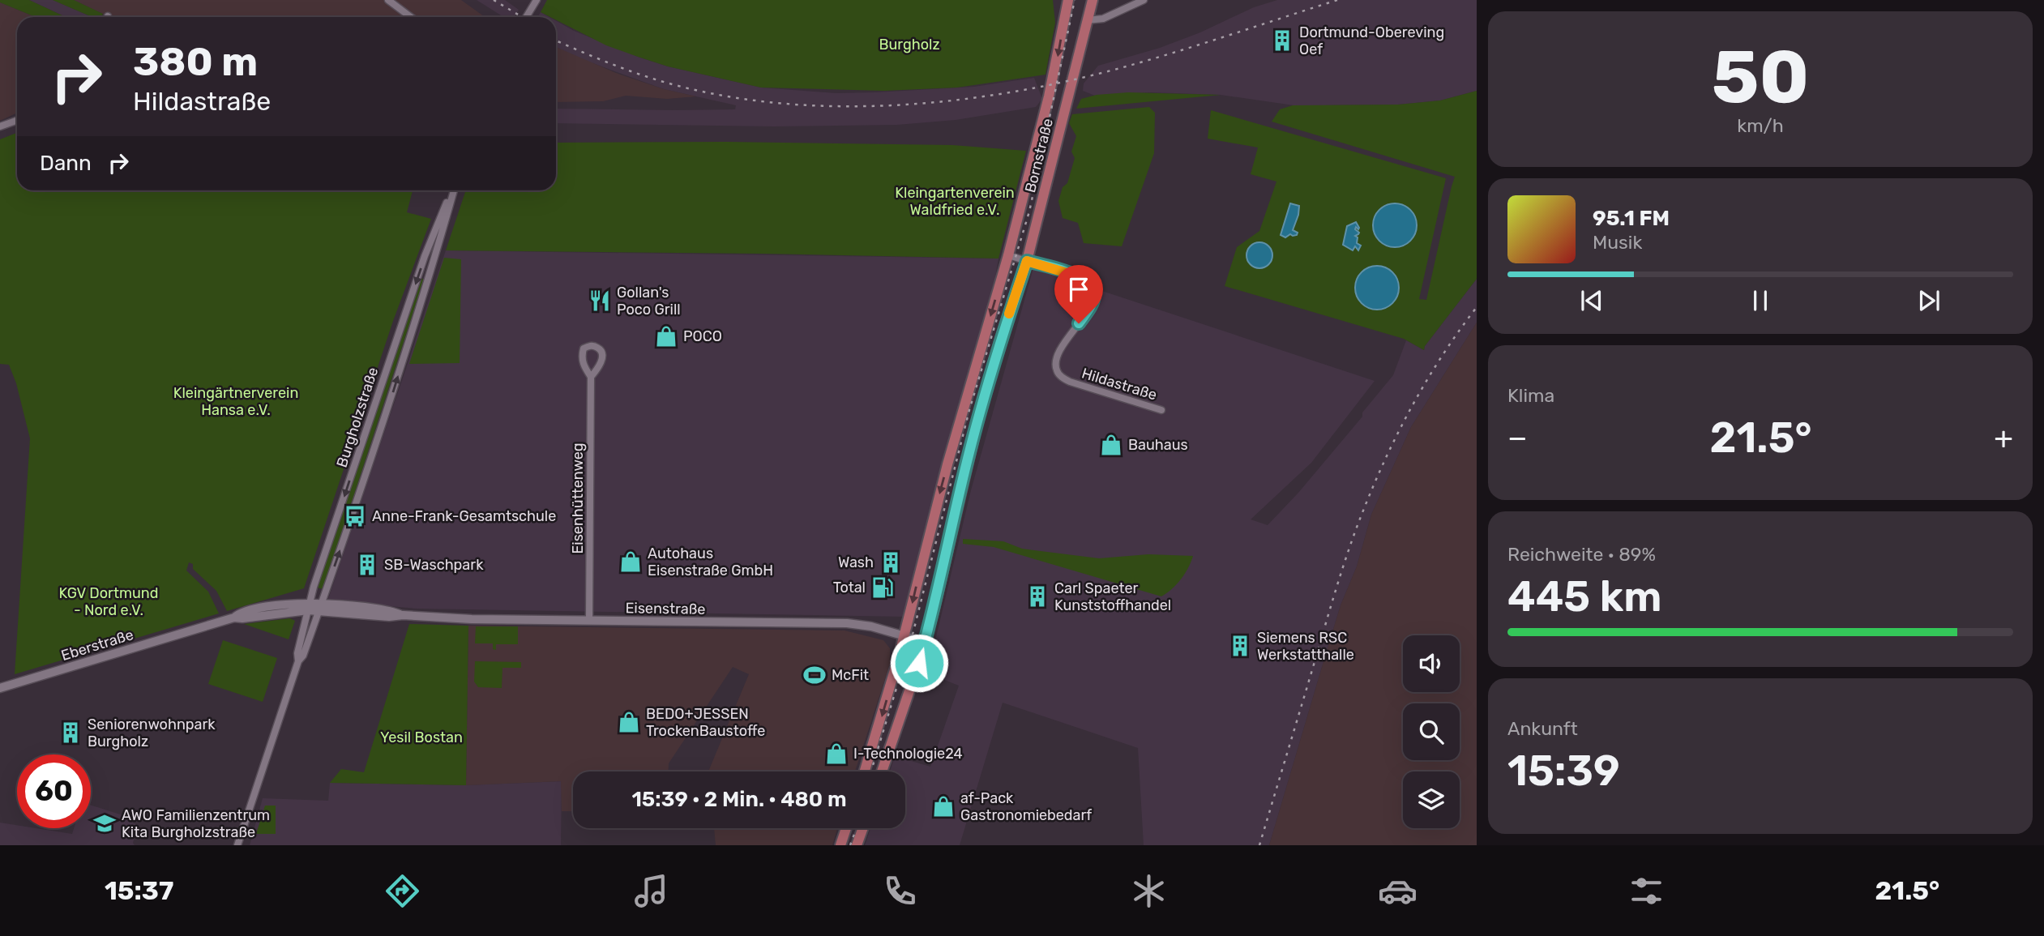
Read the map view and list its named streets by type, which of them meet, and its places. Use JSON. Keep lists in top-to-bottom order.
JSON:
{
  "streets": {
    "main road": ["Bornstraße"],
    "street": [
      "Hildastraße",
      "Burgholzstraße",
      "Eisenhüttenweg",
      "Eisenstraße",
      "Eberstraße"
    ]
  },
  "crossings": [
    ["Bornstraße", "Hildastraße"],
    ["Bornstraße", "Eisenstraße"],
    ["Burgholzstraße", "Eisenstraße"],
    ["Burgholzstraße", "Eberstraße"],
    ["Eisenhüttenweg", "Eisenstraße"],
    ["Eisenstraße", "Eberstraße"]
  ],
  "parks": [
    "Burgholz",
    "Kleingartenverein Waldfried e.V.",
    "Kleingärtnerverein Hansa e.V.",
    "KGV Dortmund - Nord e.V.",
    "Yesil Bostan"
  ],
  "places": {
    "building": [
      "Dortmund-Obereving Oef",
      "Wash",
      "SB-Waschpark",
      "Carl Spaeter Kunststoffhandel",
      "Siemens RSC Werkstatthalle",
      "Seniorenwohnpark Burgholz"
    ],
    "restaurant": ["Gollan's Poco Grill"],
    "shop": [
      "POCO",
      "Bauhaus",
      "Autohaus Eisenstraße GmbH",
      "BEDO+JESSEN TrockenBaustoffe",
      "I-Technologie24",
      "af-Pack Gastronomiebedarf"
    ],
    "bus stop": ["Anne-Frank-Gesamtschule"],
    "fuel station": ["Total"],
    "sports": ["McFit"],
    "school or university": ["AWO Familienzentrum Kita Burgholzstraße"]
  },
  "page": {
    "tile": [
      ["50", "km/h"],
      "Klima",
      ["Reichweite · 89%", "445 km"],
      ["Ankunft", "15:39"]
    ],
    "turn": ["380 m", "Hildastraße"],
    "then": "Dann",
    "song": ["95.1 FM", "Musik"],
    "heat": ["−", "21.5°", "+"],
    "limit": "60",
    "trip": "15:39 · 2 Min. · 480 m",
    "tabs": ["15:37", "21.5°"]
  }
}
